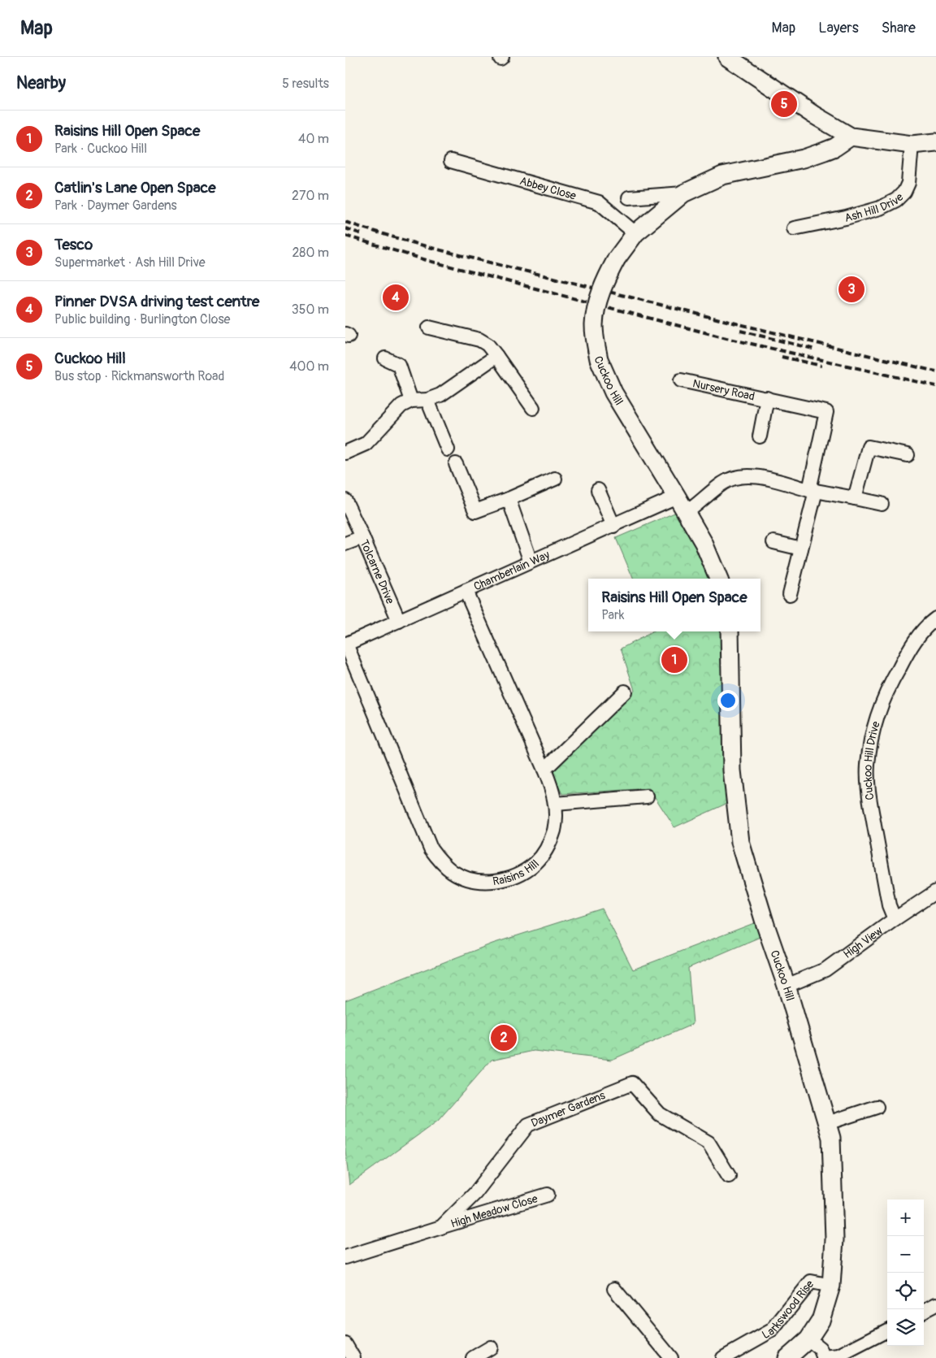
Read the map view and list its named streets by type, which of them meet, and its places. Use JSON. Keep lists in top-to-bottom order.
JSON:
{
  "streets": {
    "main road": ["Cuckoo Hill"],
    "street": [
      "Abbey Close",
      "Ash Hill Drive",
      "Nursery Road",
      "Chamberlain Way",
      "Tolcarne Drive",
      "Cuckoo Hill Drive",
      "Raisins Hill",
      "High View",
      "Daymer Gardens",
      "High Meadow Close",
      "Larkswood Rise"
    ]
  },
  "crossings": [
    ["Abbey Close", "Cuckoo Hill"],
    ["Cuckoo Hill", "Chamberlain Way"],
    ["Cuckoo Hill", "High View"],
    ["Cuckoo Hill", "Larkswood Rise"],
    ["Chamberlain Way", "Tolcarne Drive"],
    ["Chamberlain Way", "Raisins Hill"],
    ["Cuckoo Hill Drive", "High View"],
    ["Daymer Gardens", "High Meadow Close"]
  ],
  "page": {
    "header": "Map",
    "nav": ["Map", "Layers", "Share"],
    "heading": ["Nearby", "5 results"],
    "pins": [
      "5",
      "3",
      "4",
      "1",
      "2"
    ],
    "list": [
      {
        "mark": "1",
        "name": "Raisins Hill Open Space",
        "note": "Park · Cuckoo Hill",
        "value": "40 m"
      },
      {
        "mark": "2",
        "name": "Catlin's Lane Open Space",
        "note": "Park · Daymer Gardens",
        "value": "270 m"
      },
      {
        "mark": "3",
        "name": "Tesco",
        "note": "Supermarket · Ash Hill Drive",
        "value": "280 m"
      },
      {
        "mark": "4",
        "name": "Pinner DVSA driving test centre",
        "note": "Public building · Burlington Close",
        "value": "350 m"
      },
      {
        "mark": "5",
        "name": "Cuckoo Hill",
        "note": "Bus stop · Rickmansworth Road",
        "value": "400 m"
      }
    ],
    "popup": ["Raisins Hill Open Space", "Park"],
    "map_buttons": ["+", "−"]
  }
}
